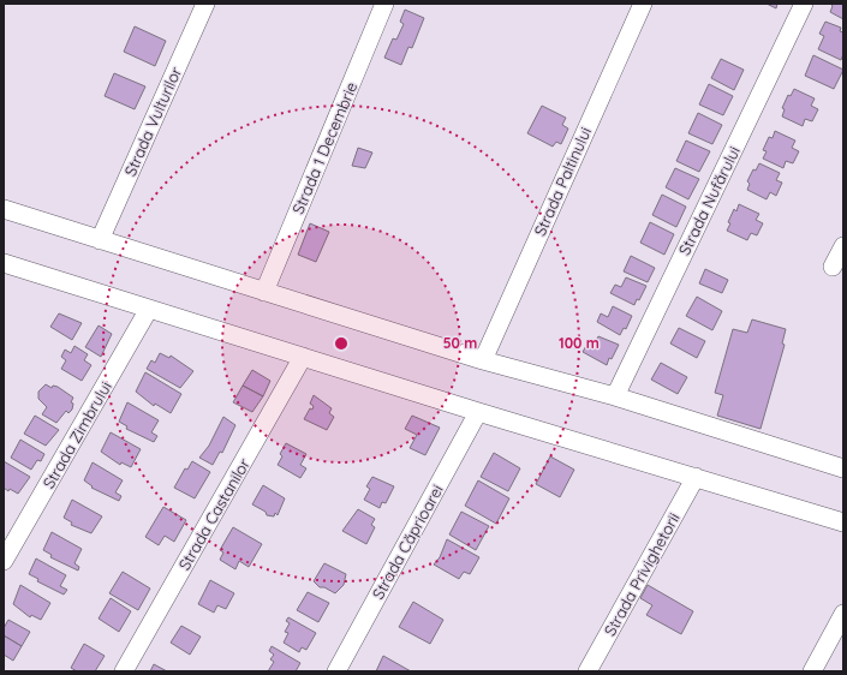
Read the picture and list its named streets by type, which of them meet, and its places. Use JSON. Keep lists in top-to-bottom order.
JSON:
{
  "streets": {
    "street": [
      "Strada Vulturilor",
      "Strada 1 Decembrie",
      "Strada Paltinului",
      "Strada Nufărului",
      "Strada Zimbrului",
      "Strada Castanilor",
      "Strada Căprioarei",
      "Strada Privighetorii"
    ]
  },
  "rings": ["50 m", "100 m"]
}
